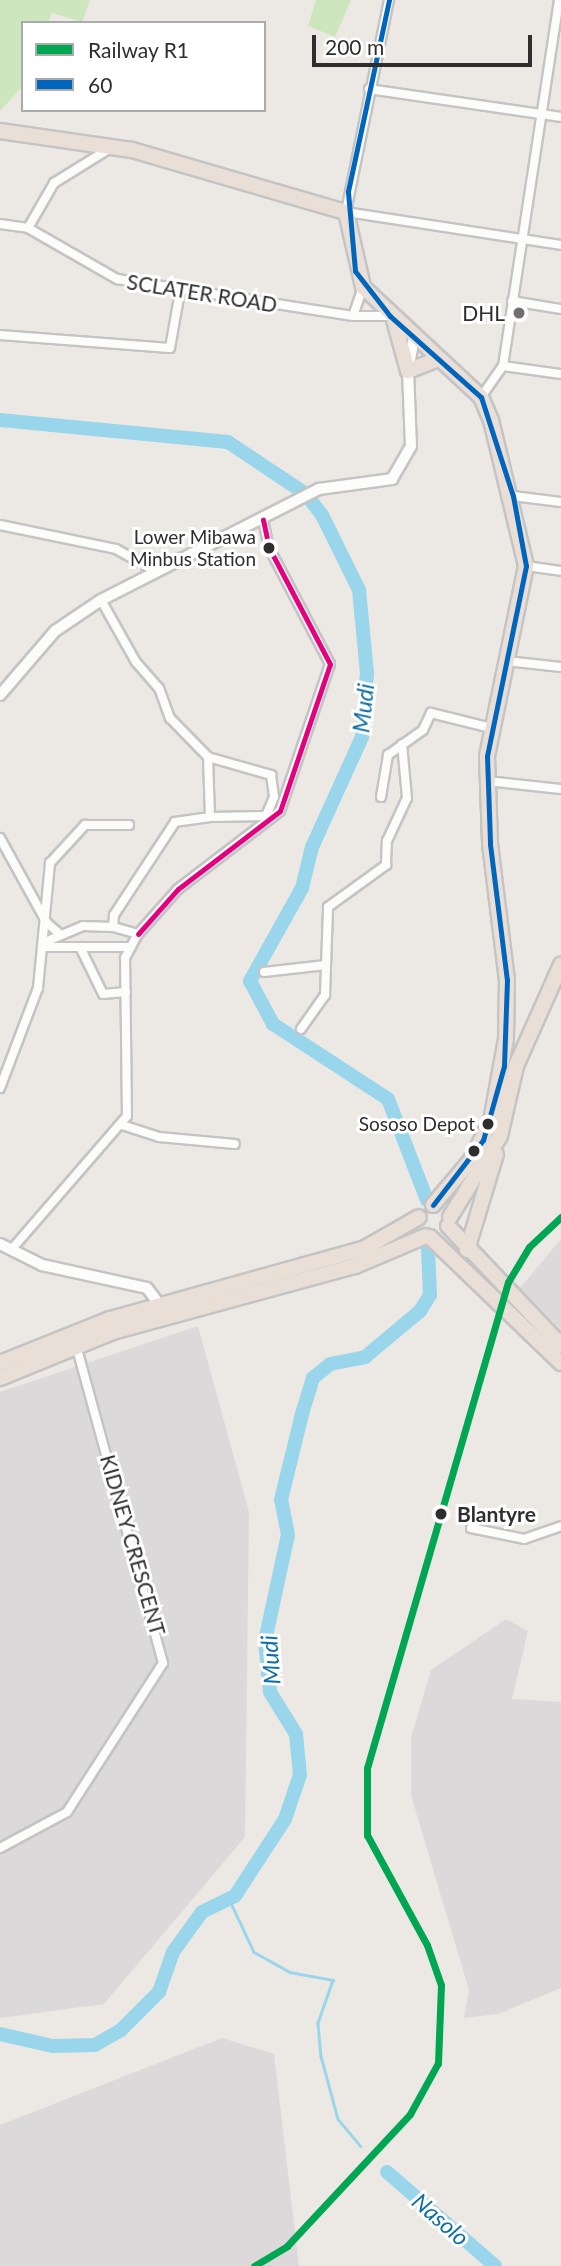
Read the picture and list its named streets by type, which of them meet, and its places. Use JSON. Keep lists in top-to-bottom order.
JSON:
{
  "streets": {
    "street": ["SCLATER ROAD", "KIDNEY CRESCENT"]
  },
  "water": ["Mudi", "Nasolo"],
  "places": [
    "DHL",
    "Lower Mibawa Minbus Station",
    "Sososo Depot",
    "Blantyre"
  ],
  "lines": ["transit line 60", "rail line R1"],
  "legend": ["Railway R1", "60"],
  "scale_bar": "200 m"
}
